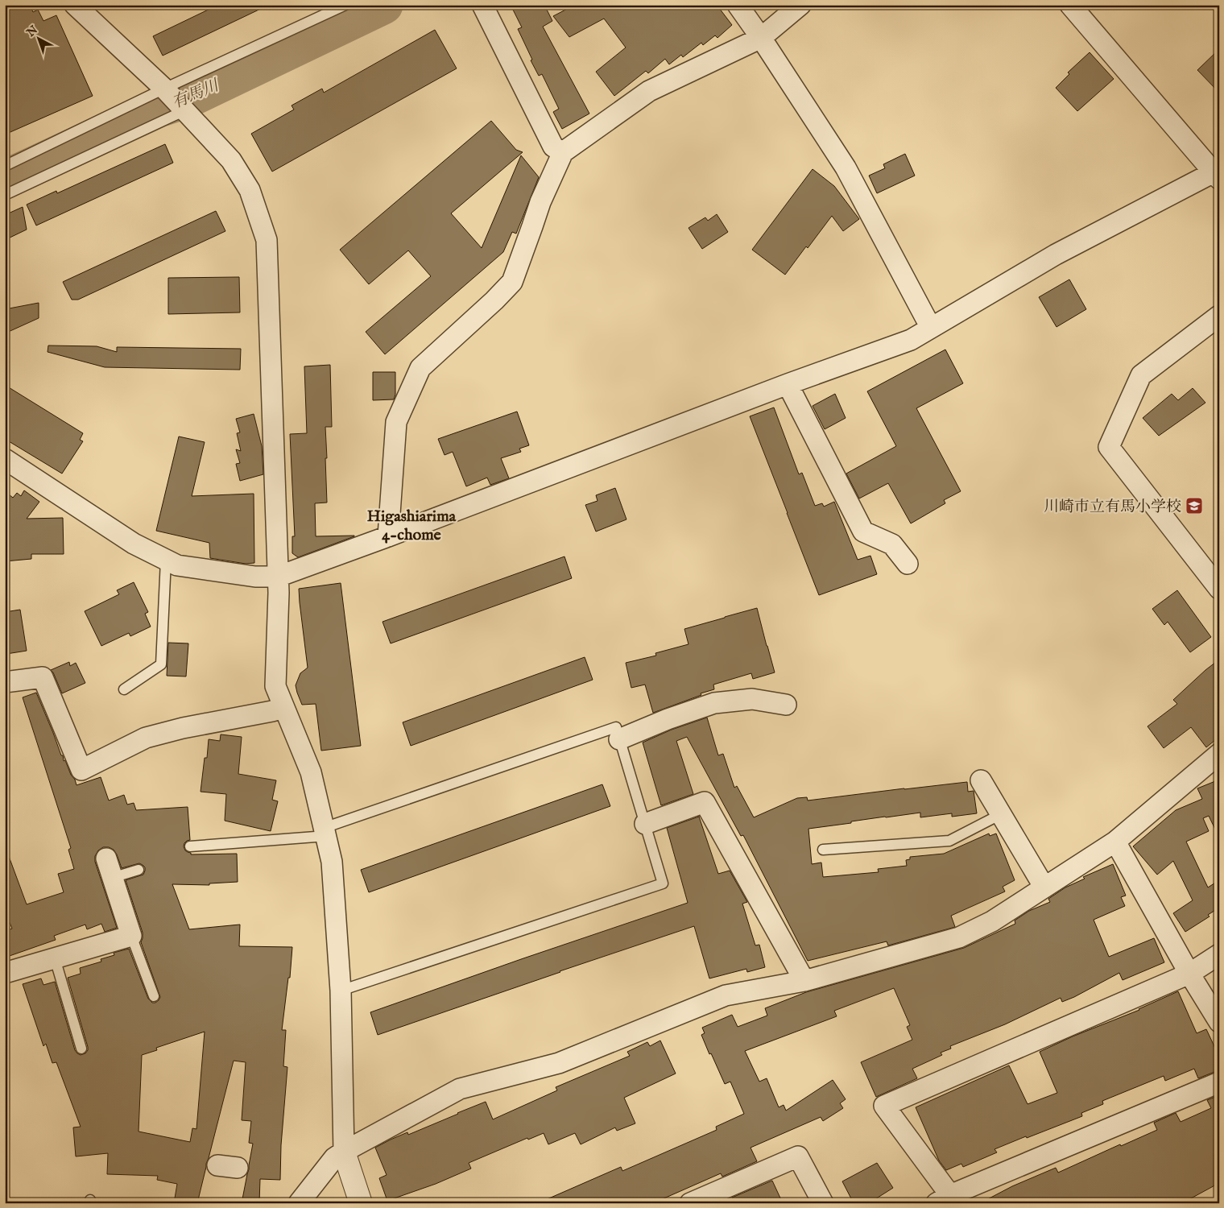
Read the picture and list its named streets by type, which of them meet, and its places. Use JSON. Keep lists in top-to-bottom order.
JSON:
{
  "districts": ["Higashiarima 4-chome"],
  "water": ["有馬川"],
  "places": {
    "school or university": ["川崎市立有馬小学校"]
  },
  "north": "top left"
}
